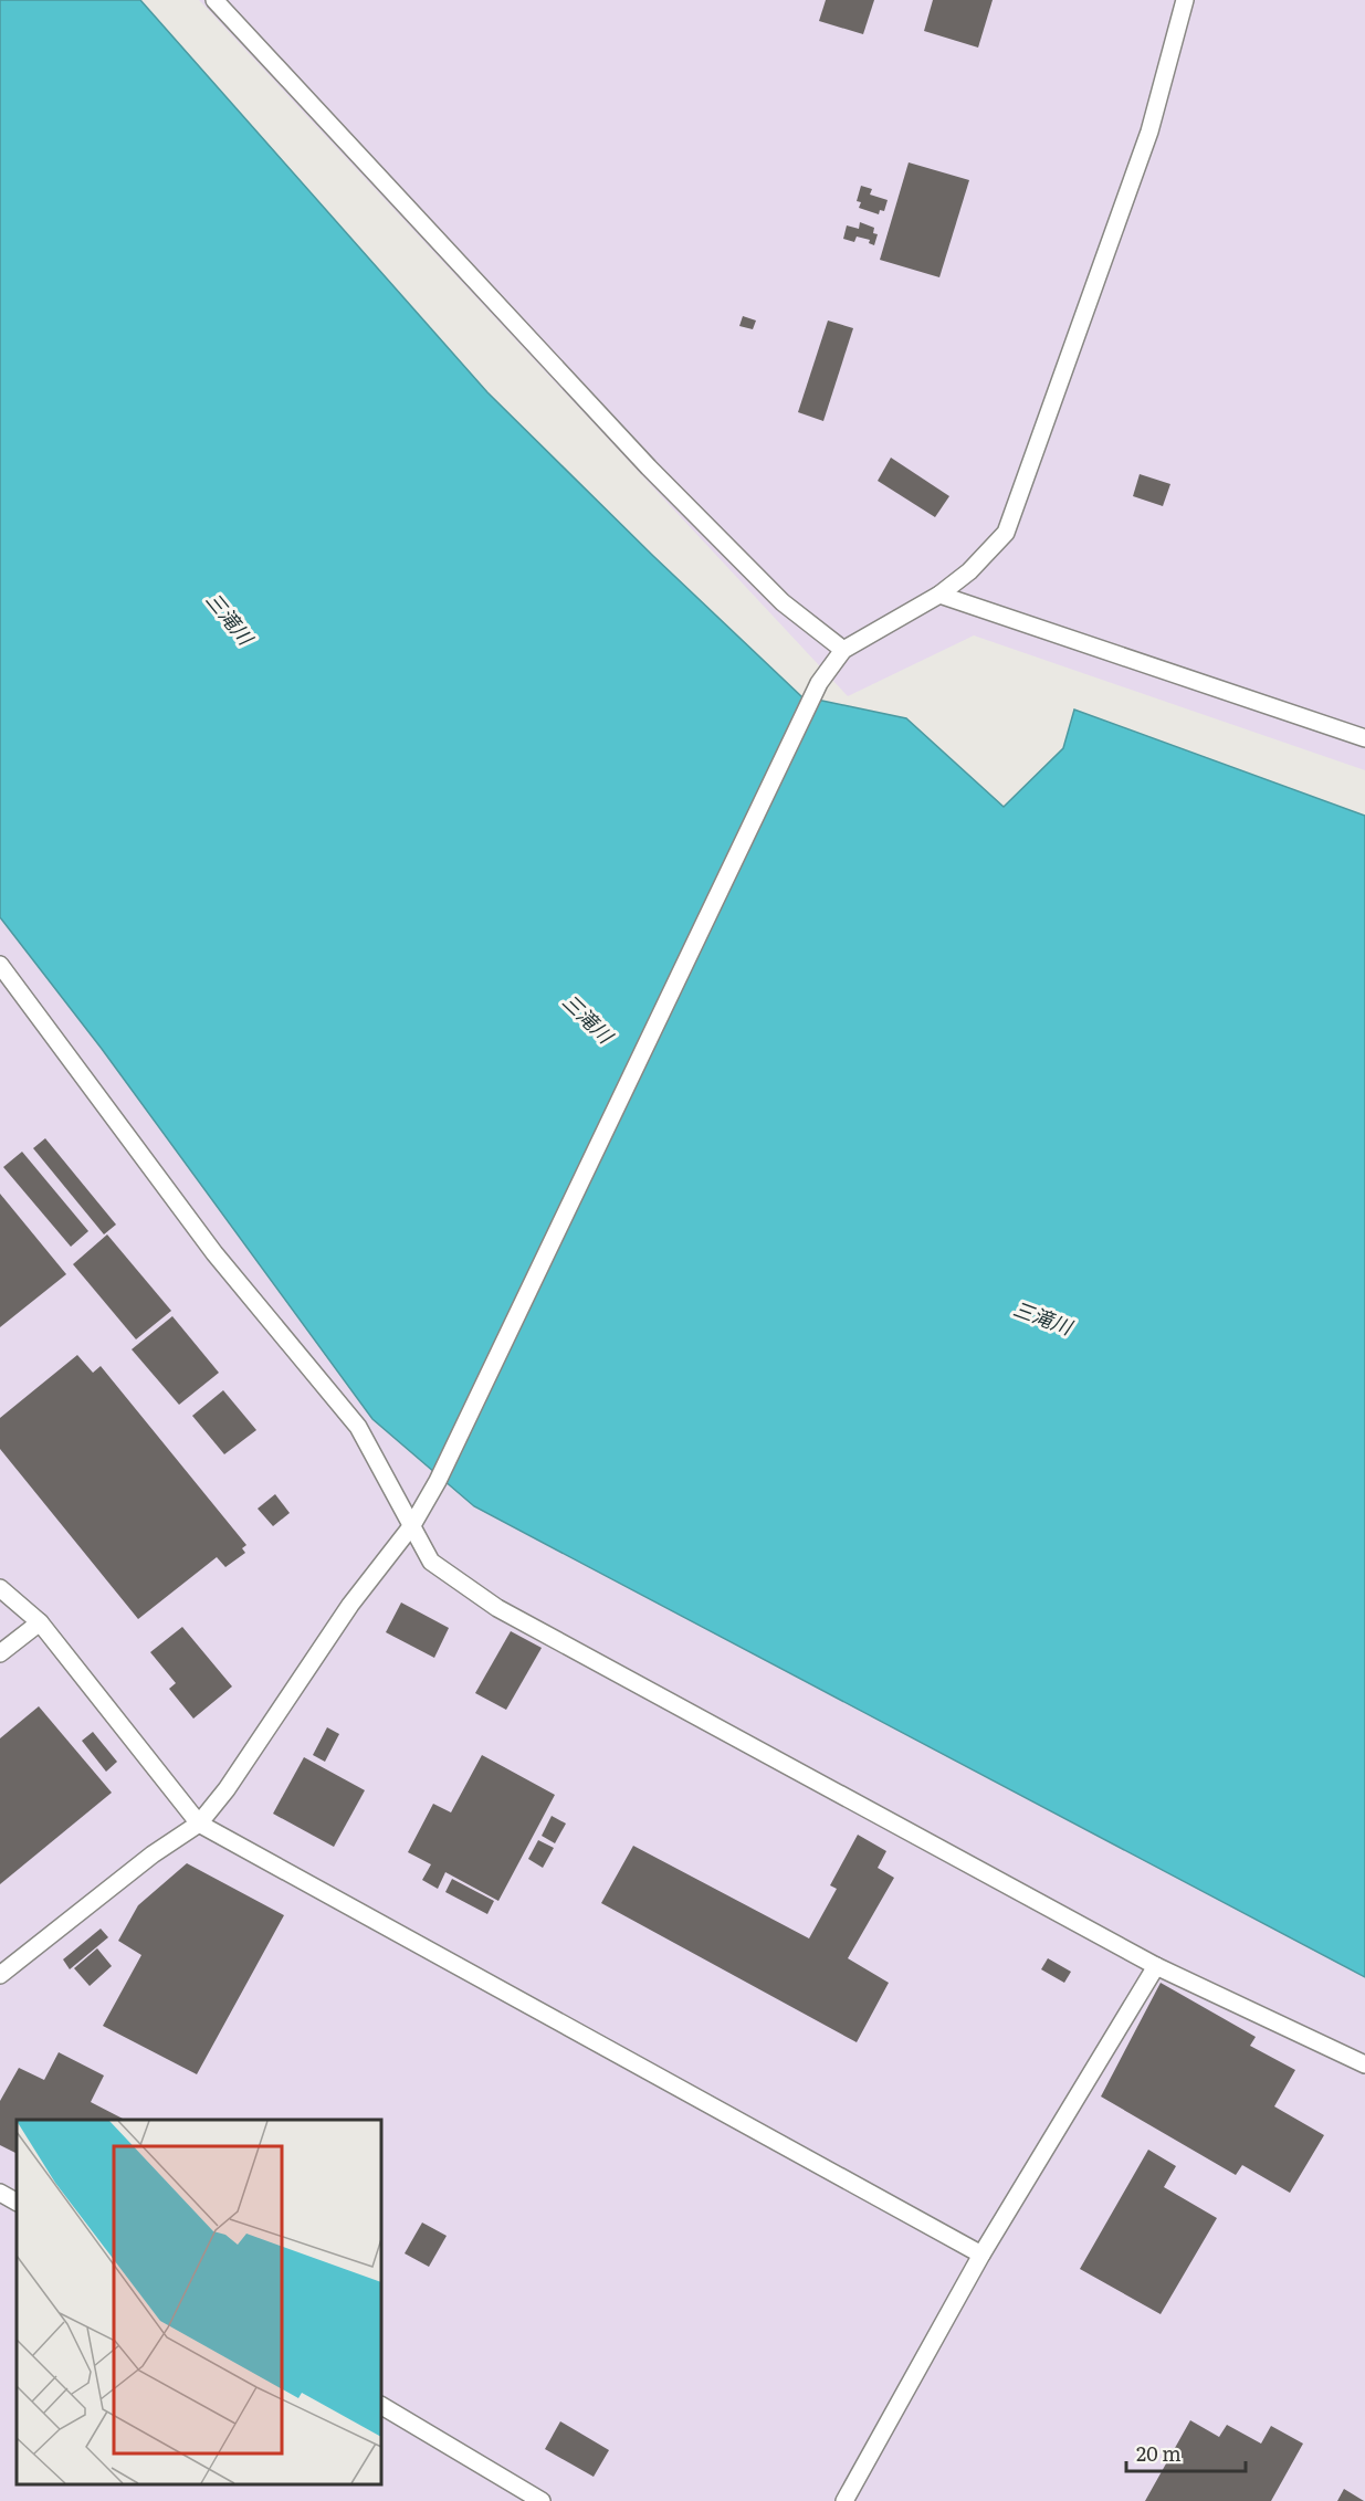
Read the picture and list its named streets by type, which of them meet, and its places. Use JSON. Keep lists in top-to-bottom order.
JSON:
{
  "water": ["三滝川"],
  "scale_bar": "20 m"
}
